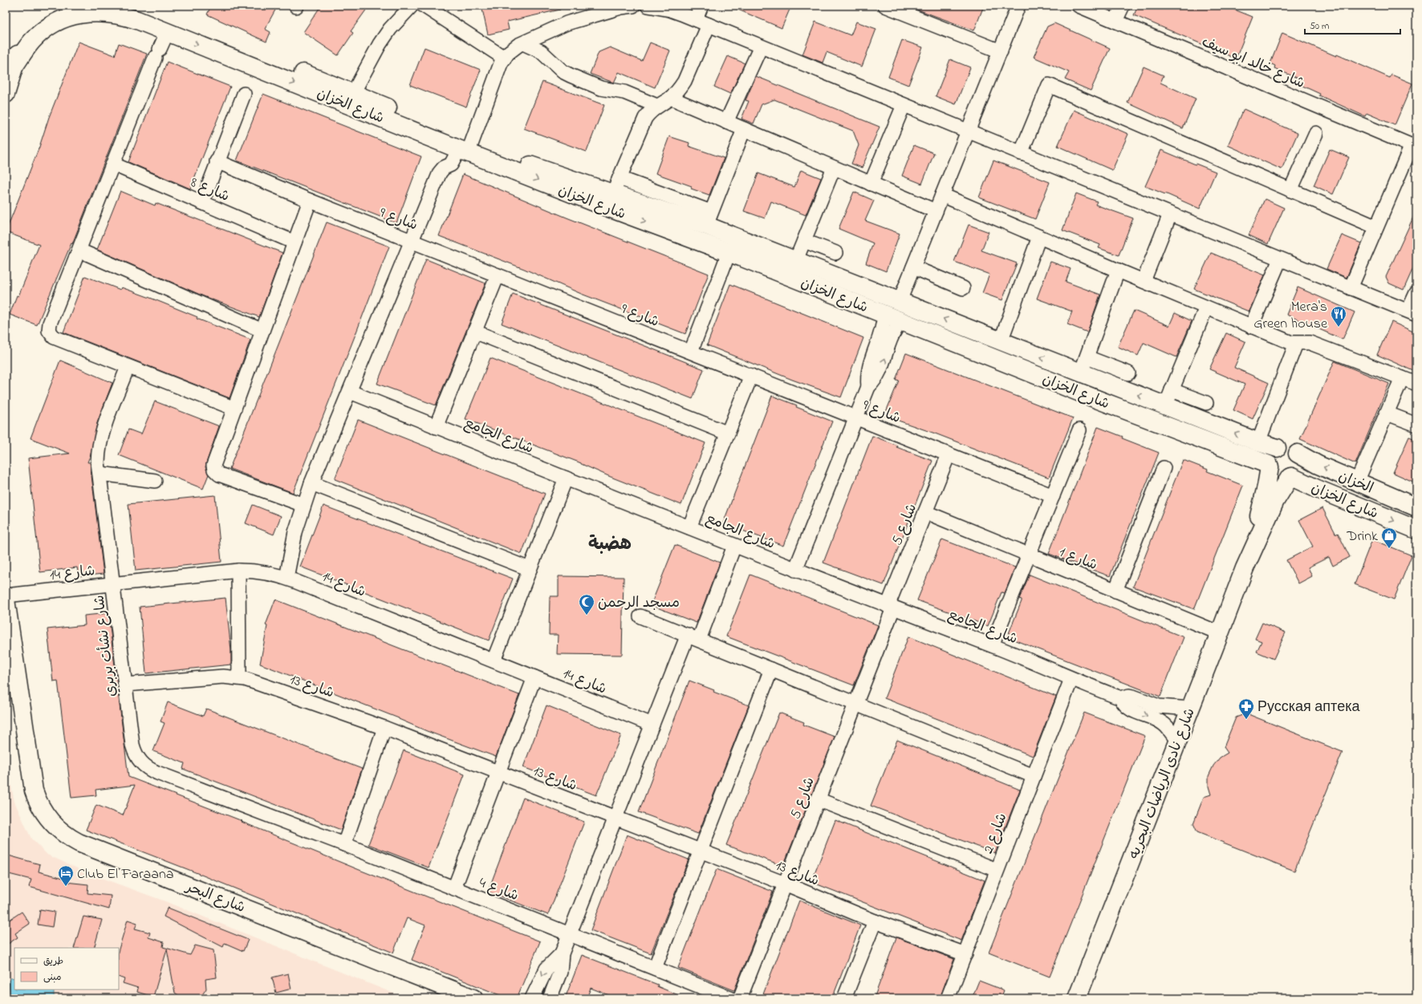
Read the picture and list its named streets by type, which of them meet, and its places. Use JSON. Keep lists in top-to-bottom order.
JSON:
{
  "streets": {
    "main road": [
      "شارع الخزان",
      "الخزان",
      "شارع نادى الرياضات البحريه",
      "شارع البحر"
    ],
    "street": [
      "شارع خالد ابو سيف",
      "شارع 8",
      "شارع 9",
      "شارع الجامع",
      "شارع 5",
      "شارع 1",
      "شارع 14",
      "شارع نشأت بربري",
      "شارع 13",
      "شارع 2",
      "شارع 4"
    ]
  },
  "crossings": [
    ["شارع الخزان", "الخزان"],
    ["شارع الخزان", "شارع نادى الرياضات البحريه"],
    ["شارع 9", "شارع 5"],
    ["شارع الجامع", "شارع 5"],
    ["شارع الجامع", "شارع نادى الرياضات البحريه"],
    ["شارع الجامع", "شارع 2"],
    ["الخزان", "شارع نادى الرياضات البحريه"],
    ["شارع 5", "شارع 1"],
    ["شارع 5", "شارع 13"],
    ["شارع 1", "شارع نادى الرياضات البحريه"],
    ["شارع 14", "شارع نشأت بربري"],
    ["شارع نشأت بربري", "شارع 13"],
    ["شارع نشأت بربري", "شارع 4"],
    ["شارع 13", "شارع 2"]
  ],
  "one_way": ["الخزان"],
  "districts": ["هضبة"],
  "places": {
    "restaurant": ["Mera's Green house"],
    "shop": ["Drink"],
    "mosque": ["مسجد الرحمن"],
    "pharmacy": ["Русская аптека"],
    "hotel": ["Club El Faraana"]
  },
  "legend": ["طريق", "مبنى"],
  "scale_bar": "50 m"
}
